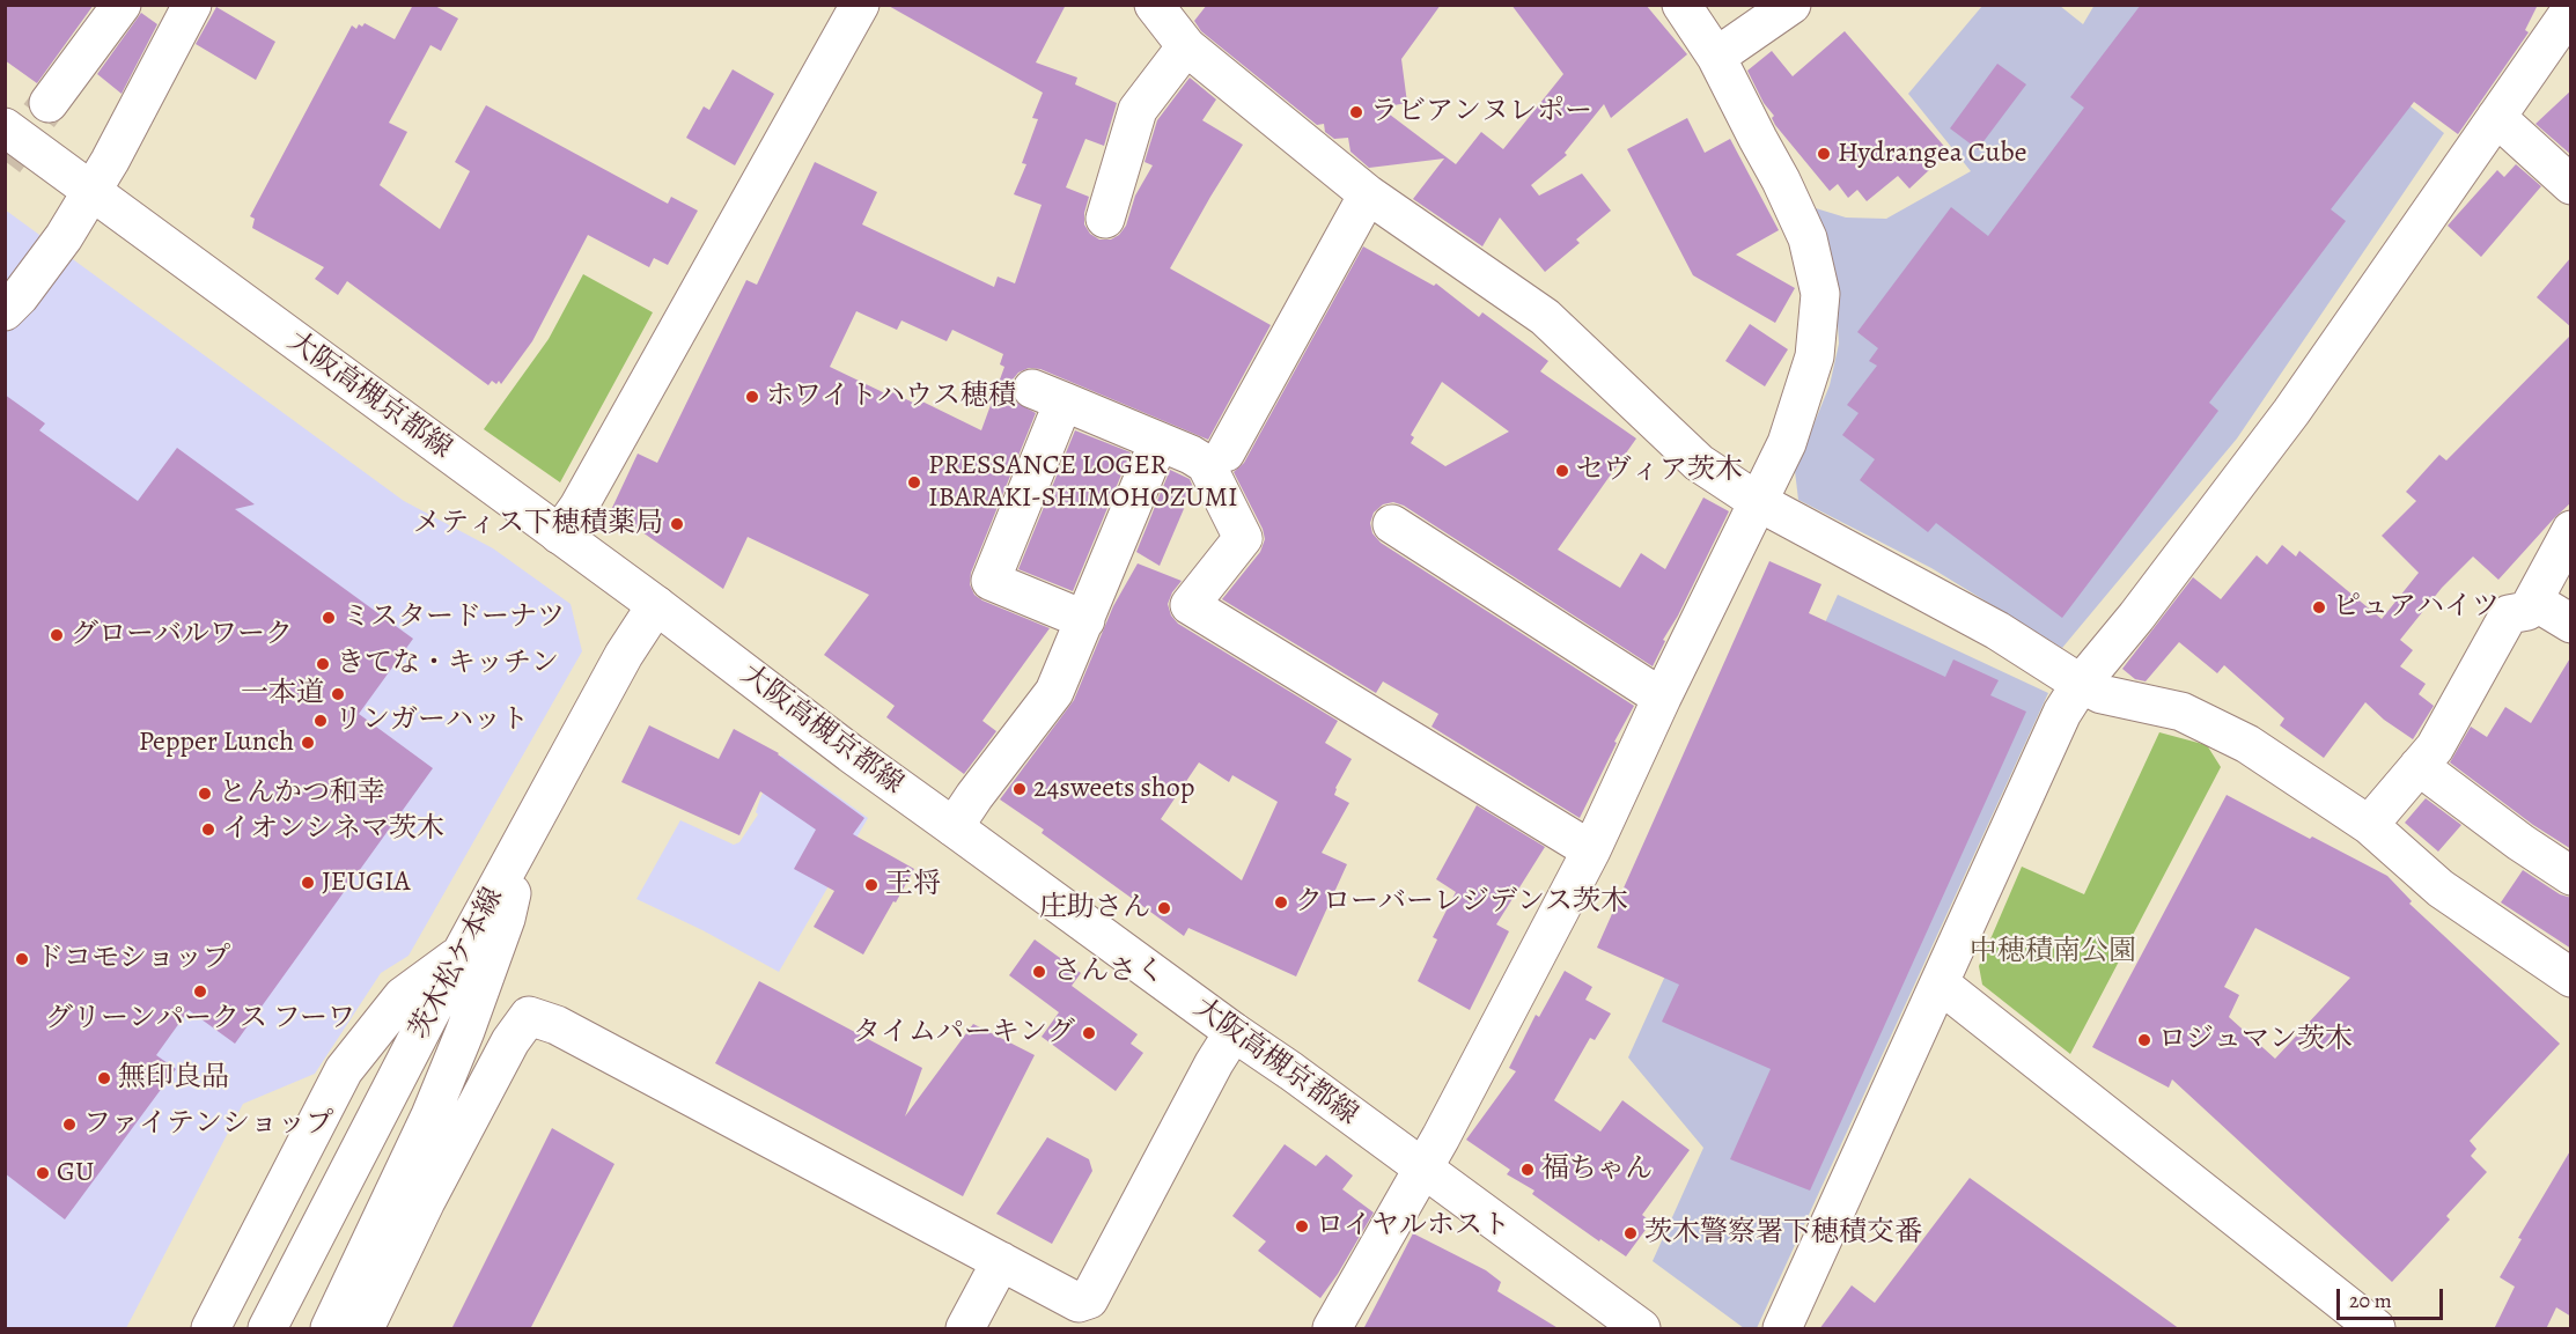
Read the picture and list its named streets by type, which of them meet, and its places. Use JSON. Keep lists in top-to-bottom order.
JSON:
{
  "streets": {
    "street": ["大阪高槻京都線", "茨木松ケ本線"]
  },
  "crossings": [
    ["大阪高槻京都線", "茨木松ケ本線"]
  ],
  "parks": ["中穂積南公園"],
  "places": [
    "ラビアンヌレポー",
    "Hydrangea Cube",
    "ホワイトハウス穂積",
    "セヴィア茨木",
    "PRESSANCE LOGER IBARAKI-SHIMOHOZUMI",
    "メティス下穂積薬局",
    "ピュアハイツ",
    "ミスタードーナツ",
    "グローバルワーク",
    "きてな・キッチン",
    "一本道",
    "リンガーハット",
    "Pepper Lunch",
    "24sweets shop",
    "とんかつ和幸",
    "イオンシネマ茨木",
    "JEUGIA",
    "王将",
    "クローバーレジデンス茨木",
    "庄助さん",
    "ドコモショップ",
    "さんさく",
    "グリーンパークス フーワ",
    "タイムパーキング",
    "ロジュマン茨木",
    "無印良品",
    "ファイテンショップ",
    "福ちゃん",
    "GU",
    "ロイヤルホスト",
    "茨木警察署下穂積交番"
  ],
  "scale_bar": "20 m"
}
